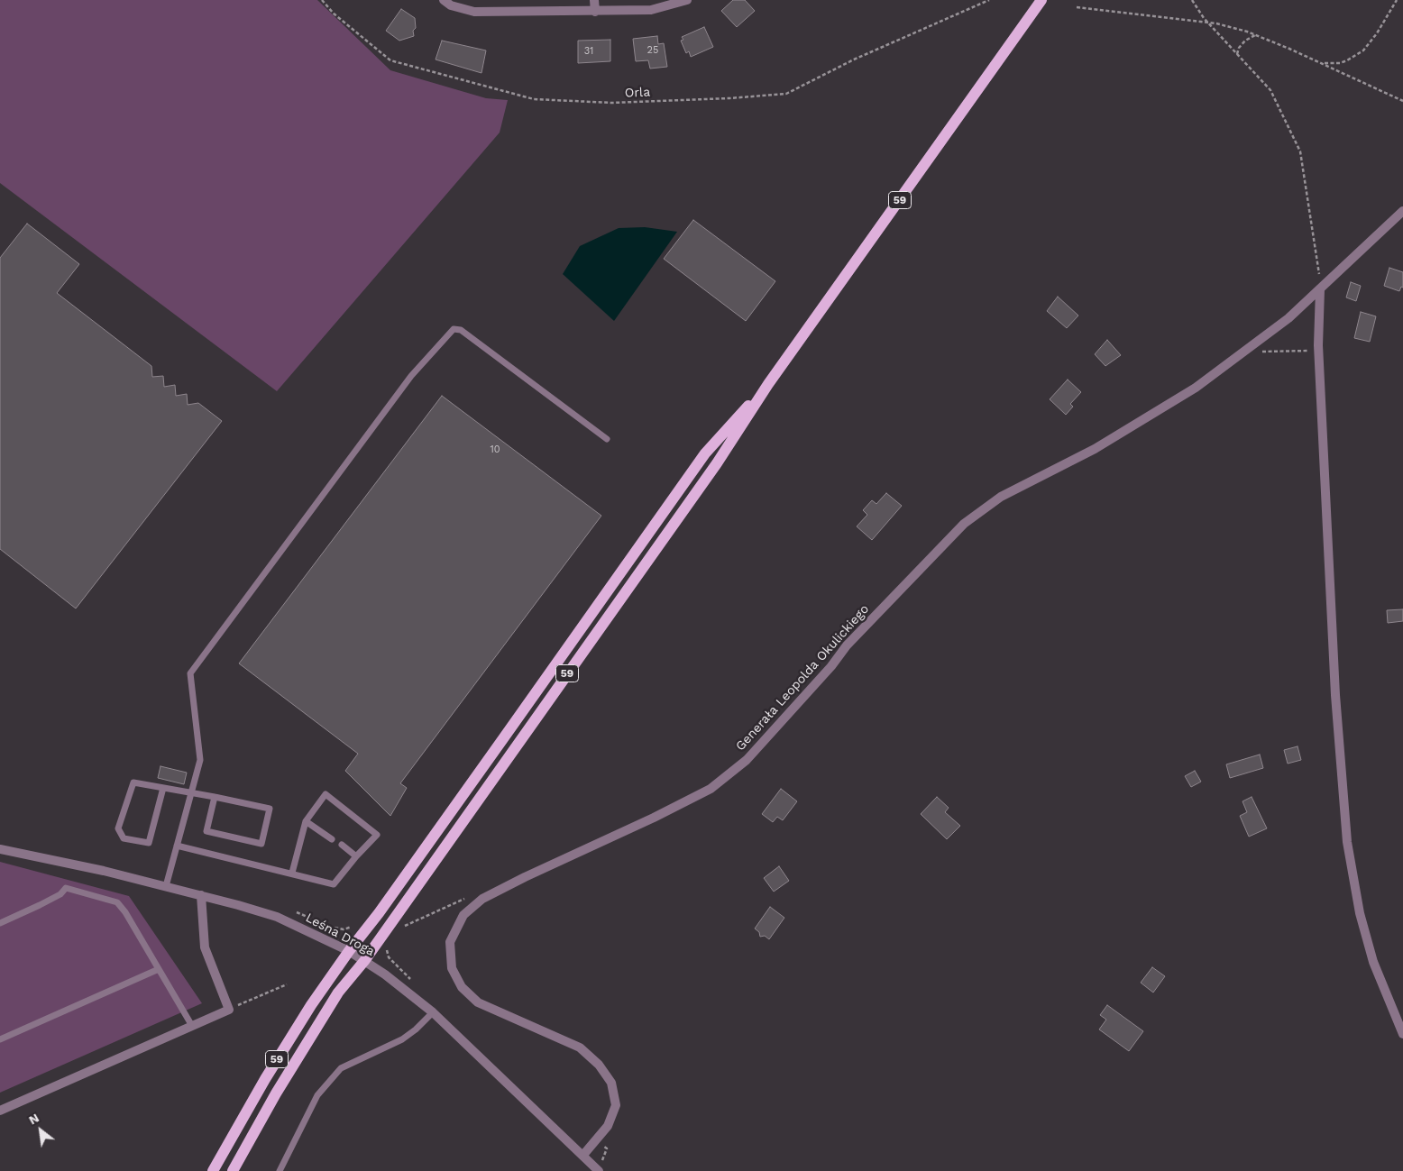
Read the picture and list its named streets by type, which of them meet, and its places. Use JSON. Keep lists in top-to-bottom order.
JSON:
{
  "streets": {
    "main road": ["59"],
    "street": ["Generała Leopolda Okulickiego", "Leśna Droga"],
    "path": ["Orla"]
  },
  "crossings": [
    ["59", "Leśna Droga"],
    ["Generała Leopolda Okulickiego", "Leśna Droga"]
  ],
  "house_numbers": ["25", "31", "10"],
  "north": "top left"
}
